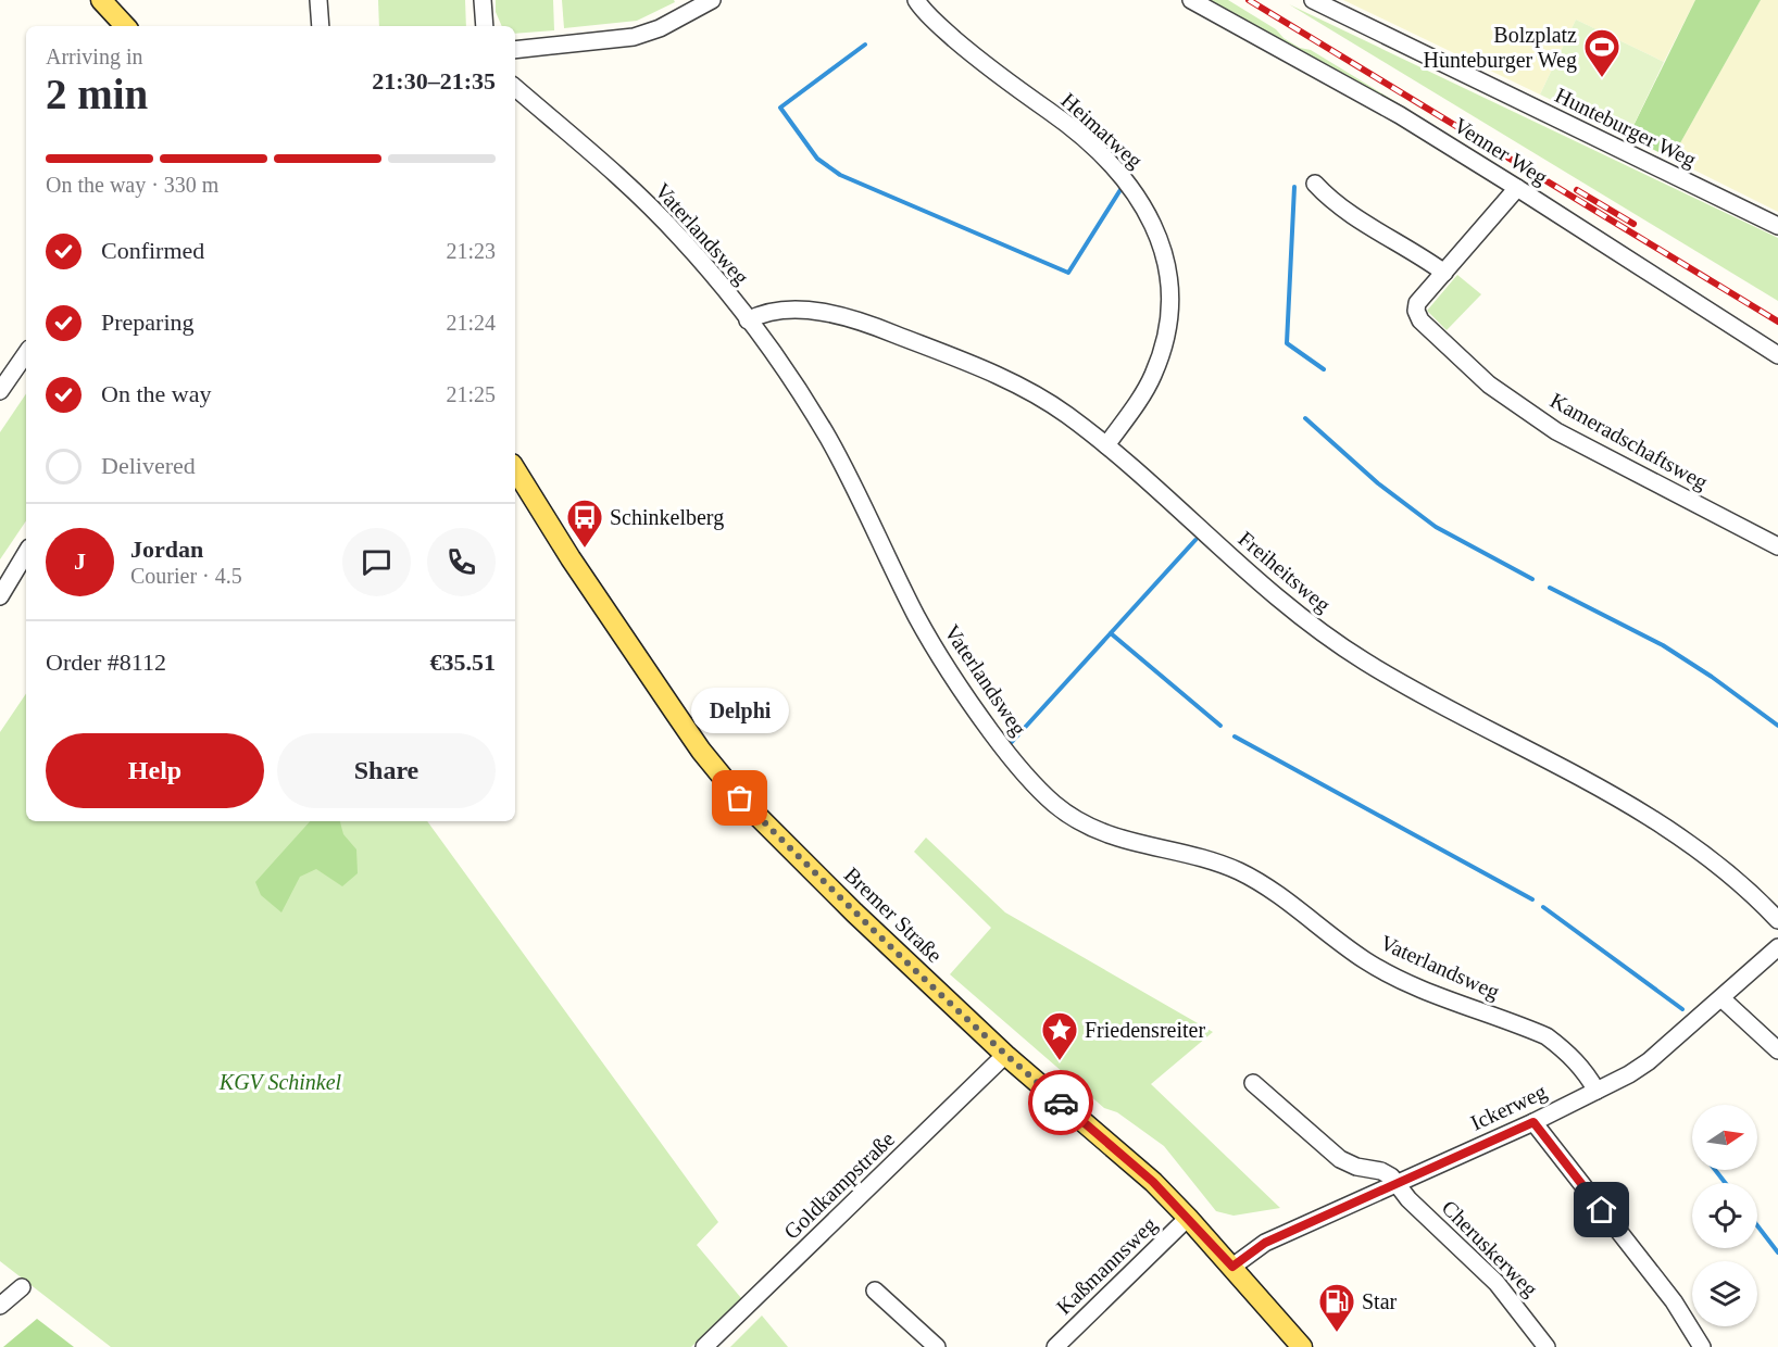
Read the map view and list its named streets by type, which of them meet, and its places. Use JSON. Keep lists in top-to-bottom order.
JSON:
{
  "streets": {
    "main road": ["Bremer Straße"],
    "street": [
      "Hunteburger Weg",
      "Heimatweg",
      "Venner Weg",
      "Vaterlandsweg",
      "Kameradschaftsweg",
      "Freiheitsweg",
      "Ickerweg",
      "Goldkampstraße",
      "Cheruskerweg",
      "Kaßmannsweg"
    ]
  },
  "crossings": [
    ["Heimatweg", "Freiheitsweg"],
    ["Venner Weg", "Kameradschaftsweg"],
    ["Vaterlandsweg", "Freiheitsweg"],
    ["Vaterlandsweg", "Ickerweg"],
    ["Bremer Straße", "Ickerweg"],
    ["Bremer Straße", "Goldkampstraße"],
    ["Bremer Straße", "Kaßmannsweg"],
    ["Ickerweg", "Cheruskerweg"]
  ],
  "parks": ["KGV Schinkel"],
  "places": {
    "sports": ["Bolzplatz Hunteburger Weg"],
    "bus stop": ["Schinkelberg"],
    "other": ["Delphi"],
    "place": ["Friedensreiter"],
    "fuel station": ["Star"]
  },
  "north": "right",
  "page": {
    "heading": ["2 min", "Arriving in", "21:30–21:35"],
    "panel": [
      "Jordan",
      "Courier · 4.5",
      "Order #8112",
      "€35.51"
    ],
    "bar": "On the way · 330 m",
    "list": [
      ["Confirmed", "21:23"],
      ["Preparing", "21:24"],
      ["On the way", "21:25"],
      "Delivered"
    ],
    "round": "J",
    "bubble": "Delphi",
    "buttons": ["Help", "Share"]
  }
}
